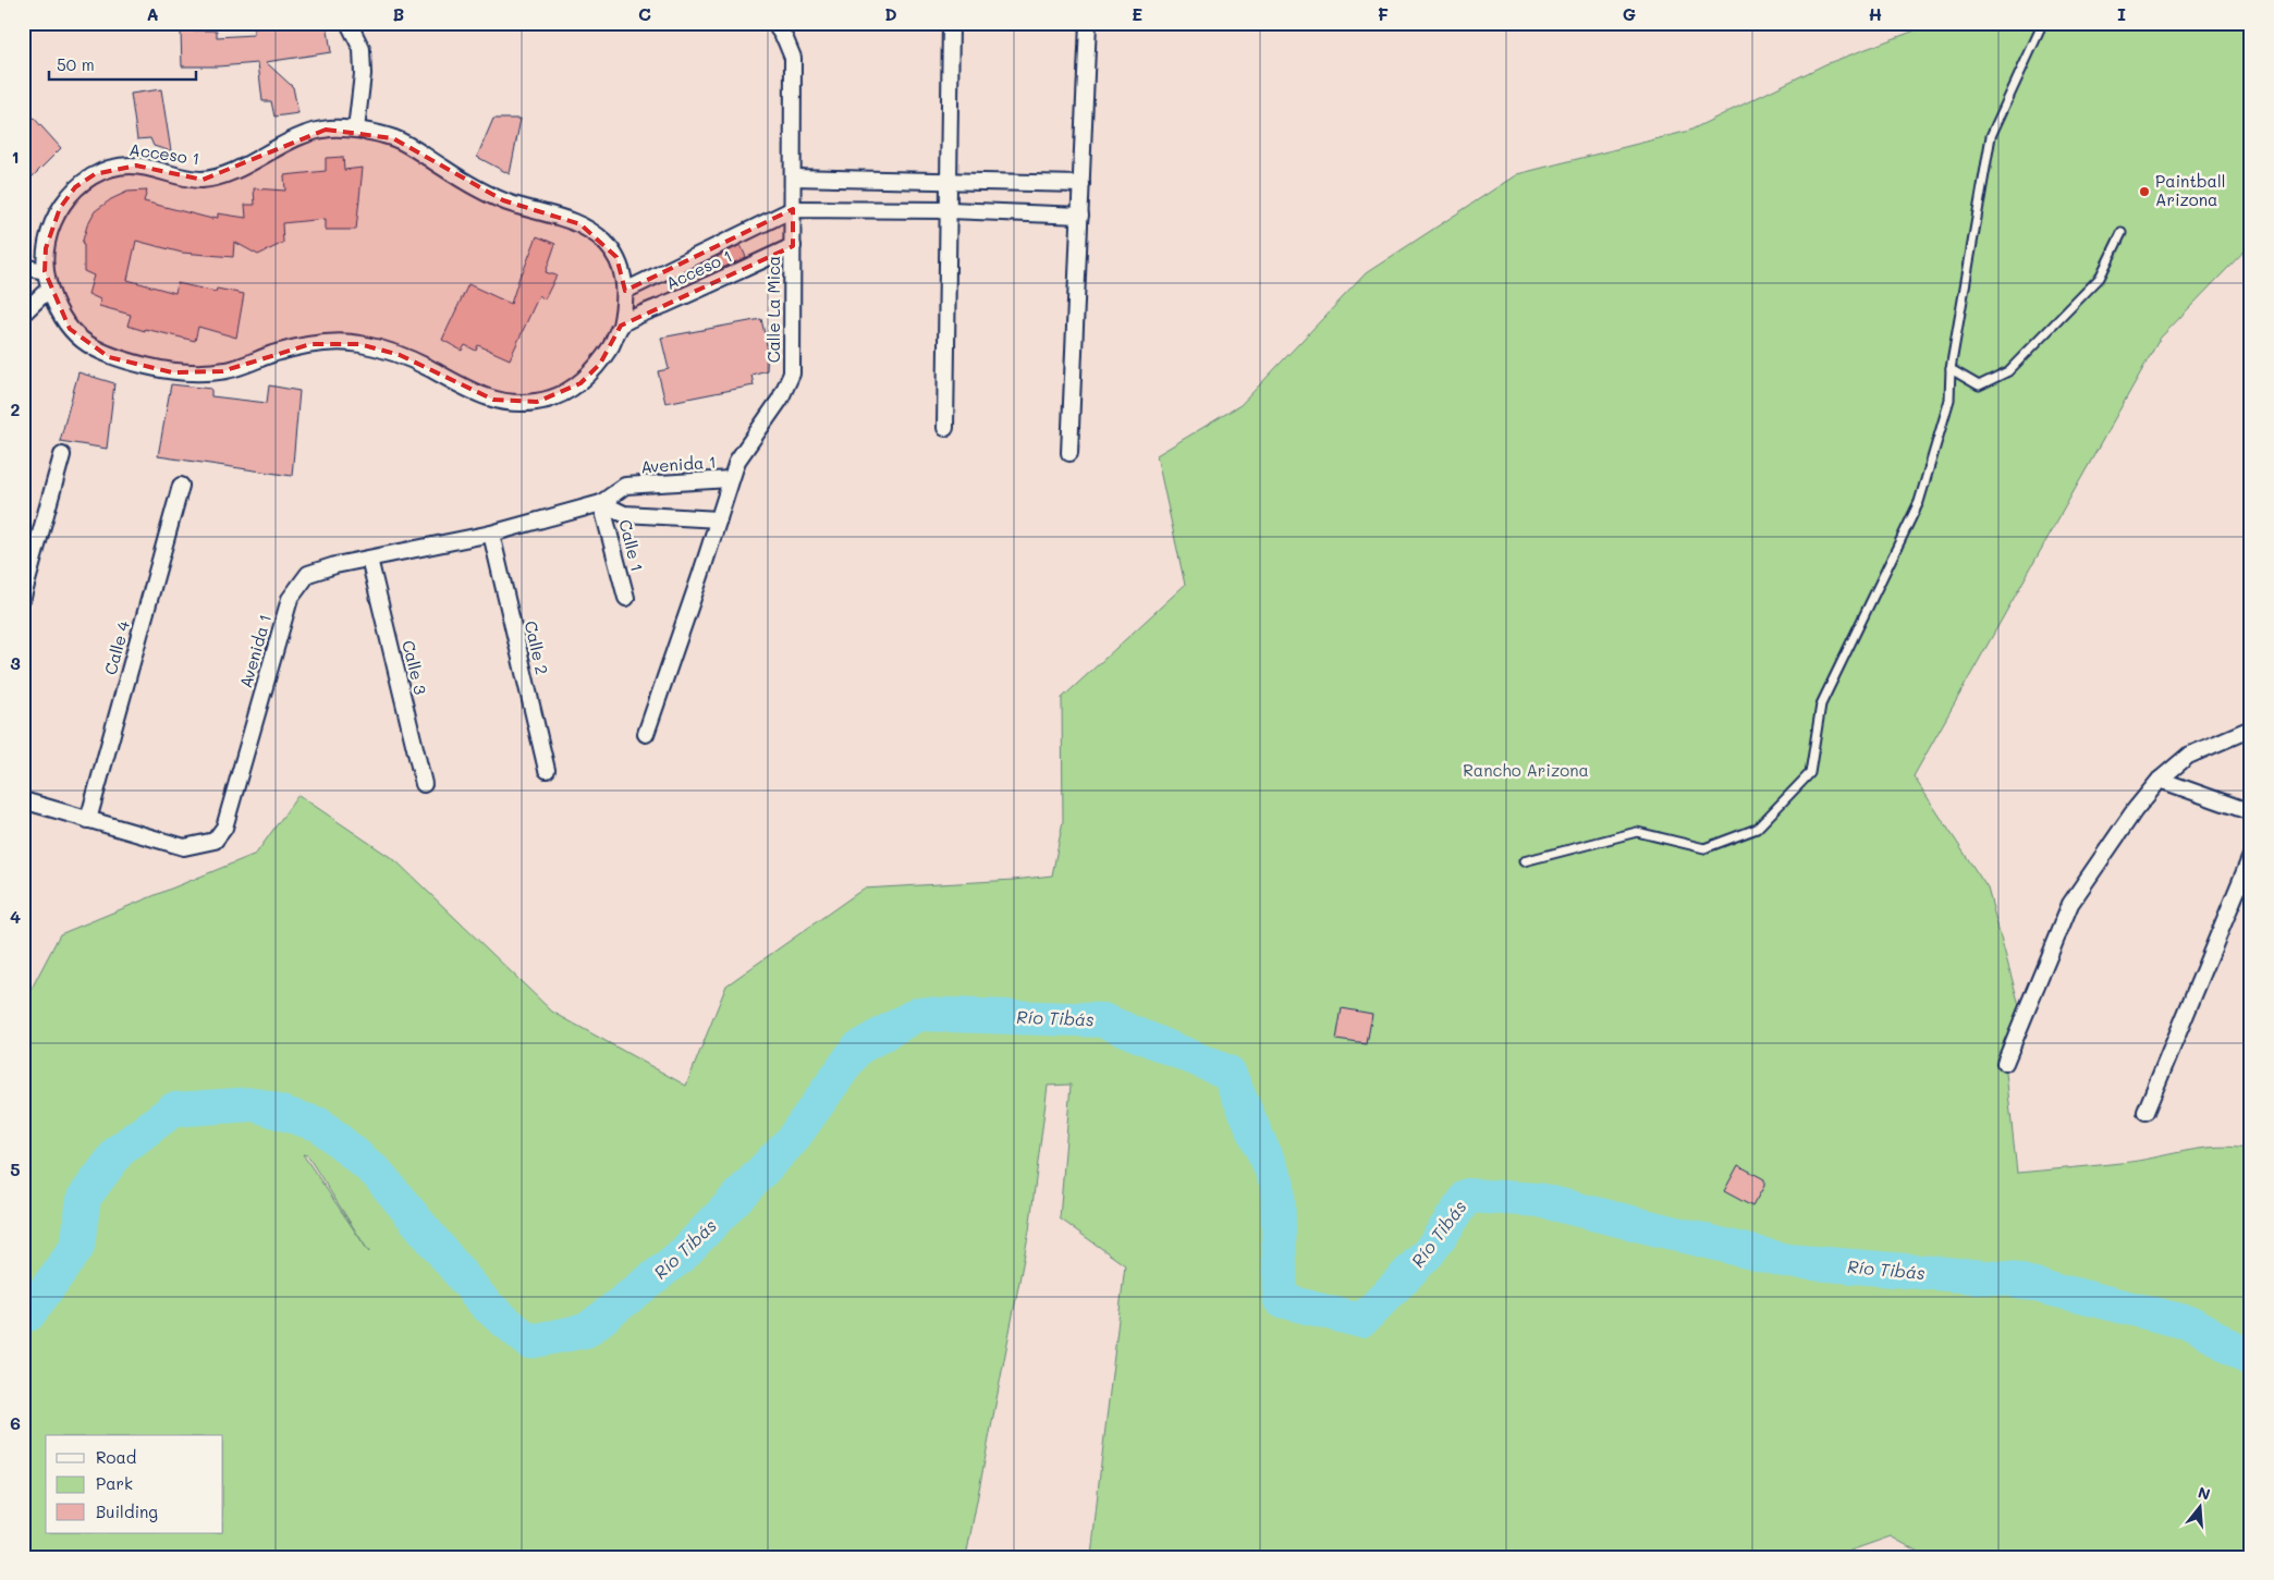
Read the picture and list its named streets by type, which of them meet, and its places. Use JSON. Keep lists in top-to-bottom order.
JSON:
{
  "streets": {
    "street": [
      "Acceso 1",
      "Calle La Mica",
      "Avenida 1",
      "Calle 1",
      "Calle 4",
      "Calle 2",
      "Calle 3"
    ]
  },
  "crossings": [
    ["Acceso 1", "Calle La Mica"],
    ["Calle La Mica", "Avenida 1"],
    ["Avenida 1", "Calle 1"],
    ["Avenida 1", "Calle 4"],
    ["Avenida 1", "Calle 2"],
    ["Avenida 1", "Calle 3"]
  ],
  "water": ["Río Tibás"],
  "parks": ["Rancho Arizona"],
  "places": ["Paintball Arizona"],
  "legend": ["Road", "Park", "Building"],
  "scale_bar": "50 m",
  "north": "top",
  "grid": {
    "columns": [
      "A",
      "B",
      "C",
      "D",
      "E",
      "F",
      "G",
      "H",
      "I"
    ],
    "rows": [
      "1",
      "2",
      "3",
      "4",
      "5",
      "6"
    ]
  }
}
